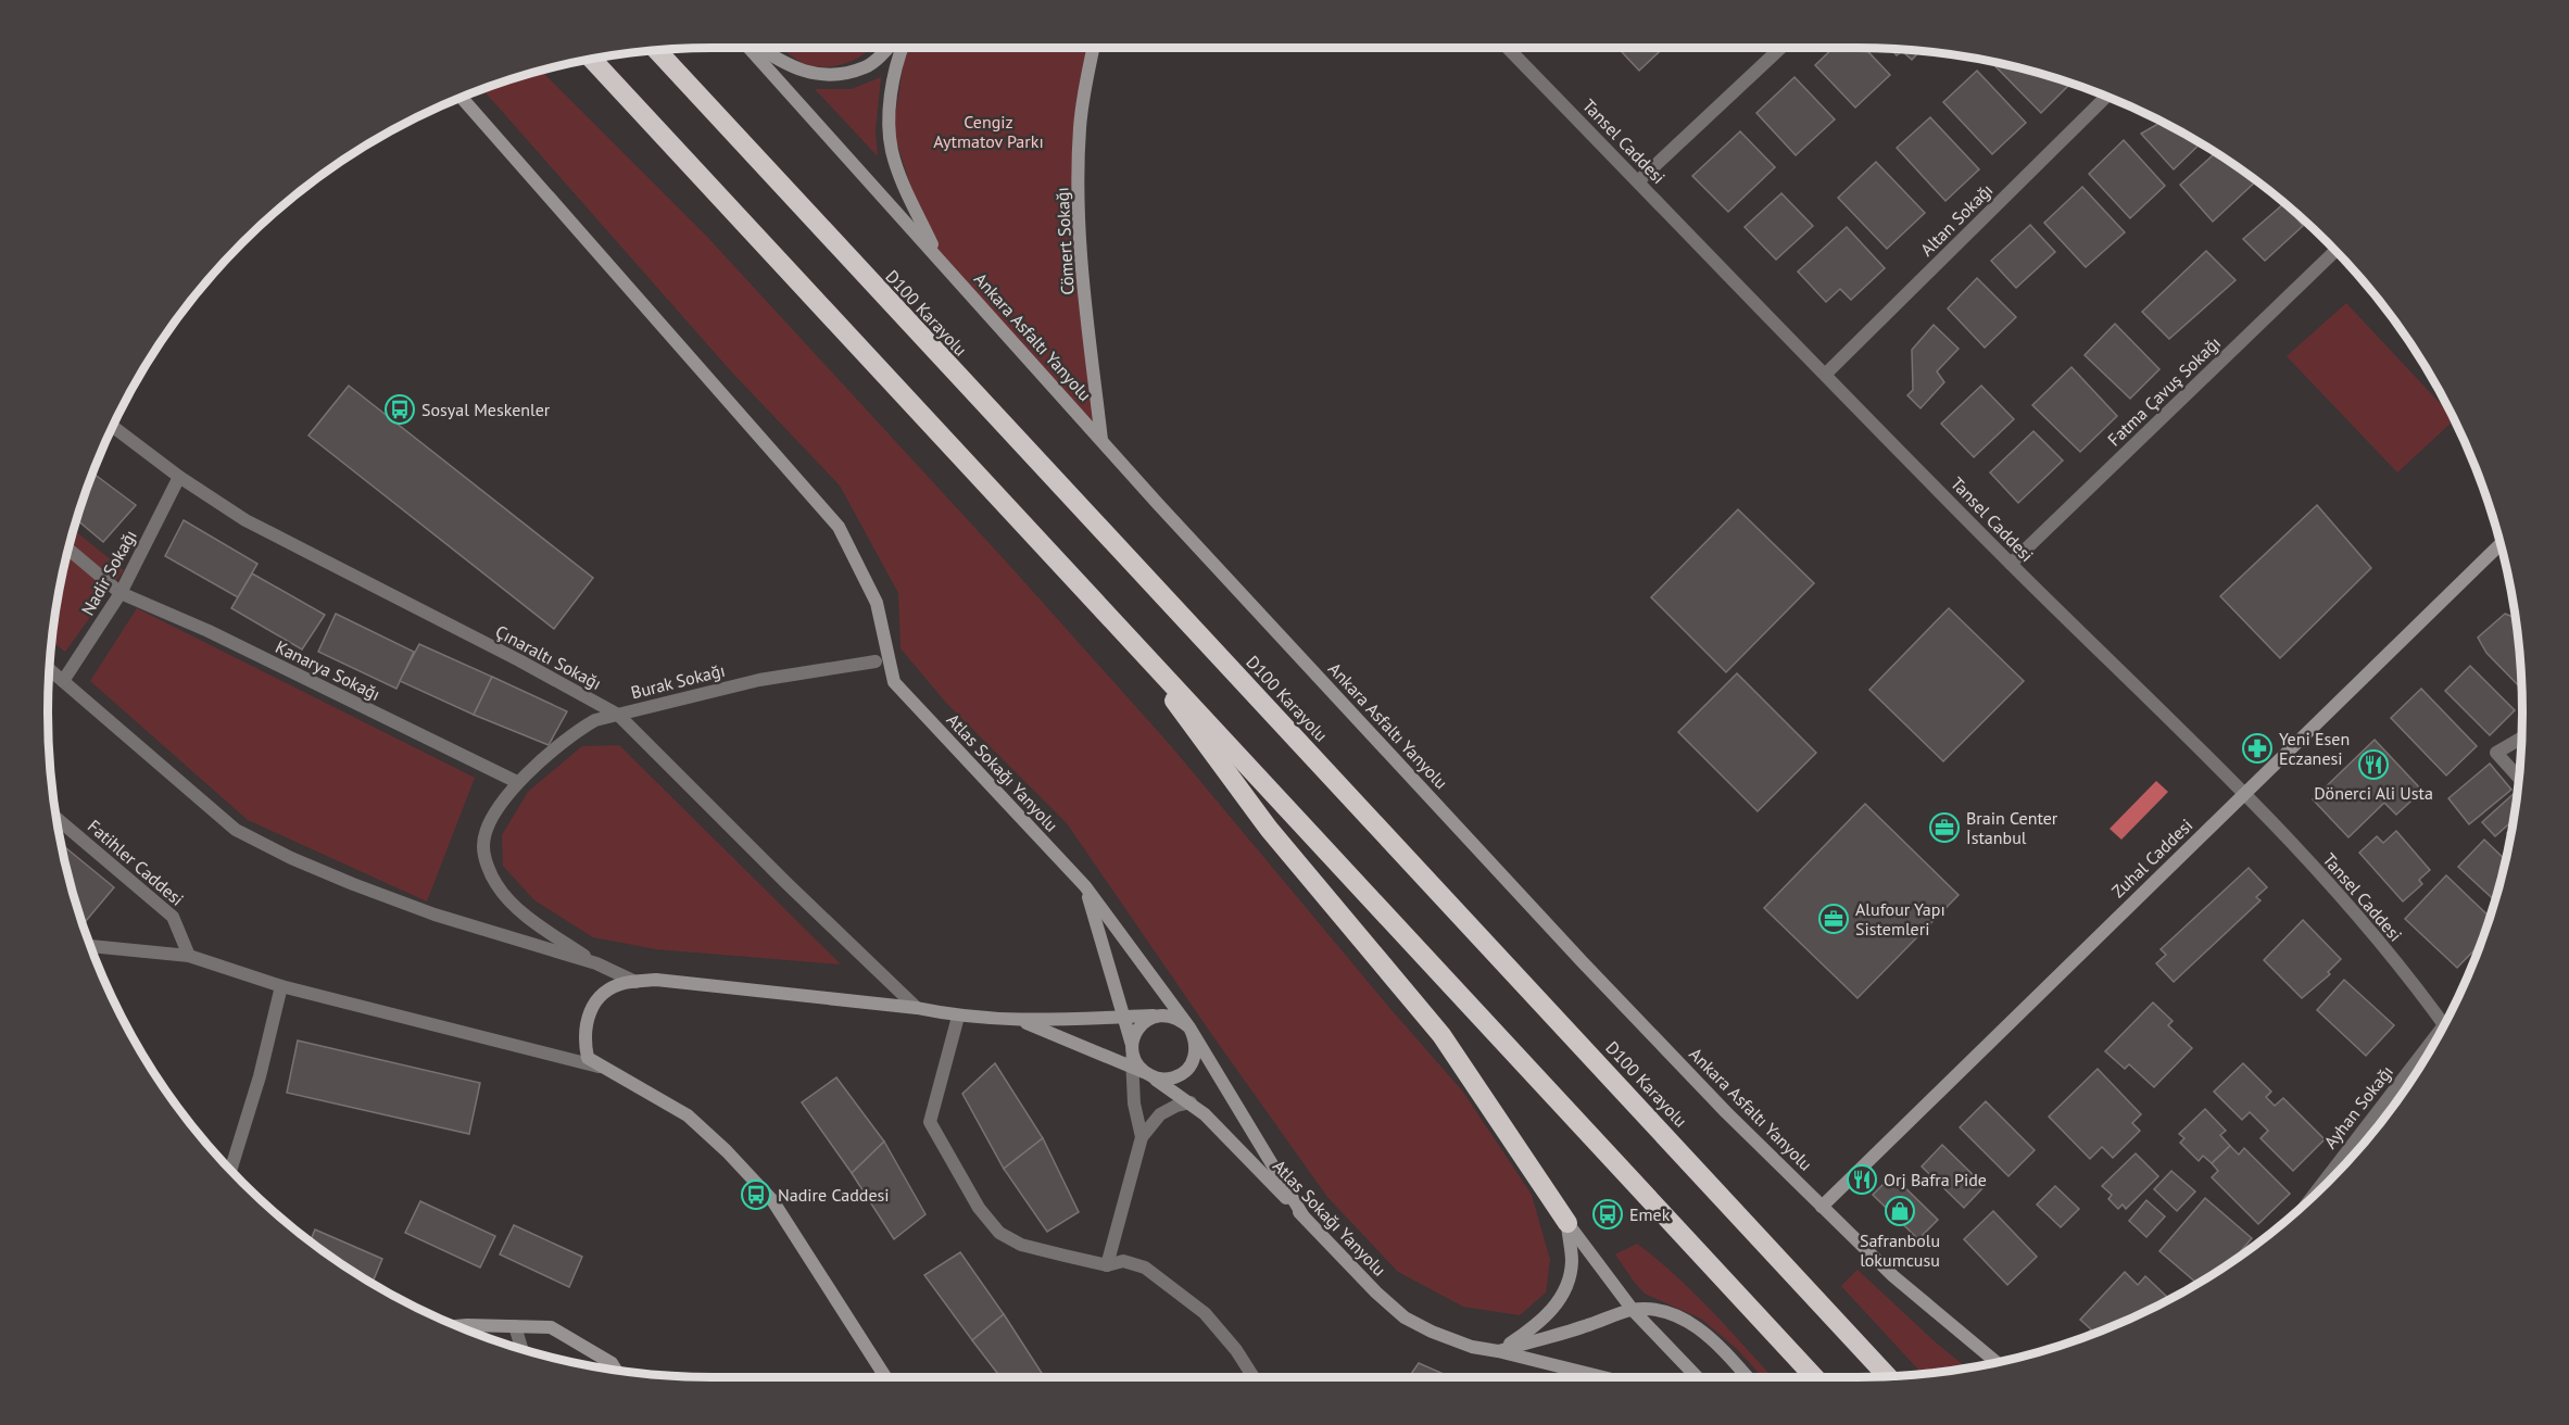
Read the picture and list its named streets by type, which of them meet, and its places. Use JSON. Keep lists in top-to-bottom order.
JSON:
{
  "streets": {
    "highway": ["D100 Karayolu"],
    "main road": [
      "Cömert Sokağı",
      "Ankara Asfaltı Yanyolu",
      "Atlas Sokağı Yanyolu",
      "Zuhal Caddesi"
    ],
    "street": [
      "Tansel Caddesi",
      "Altan Sokağı",
      "Fatma Çavuş Sokağı",
      "Nadir Sokağı",
      "Çınaraltı Sokağı",
      "Kanarya Sokağı",
      "Burak Sokağı",
      "Fatihler Caddesi",
      "Ayhan Sokağı"
    ]
  },
  "crossings": [
    ["Tansel Caddesi", "Altan Sokağı"],
    ["Tansel Caddesi", "Fatma Çavuş Sokağı"],
    ["Tansel Caddesi", "Zuhal Caddesi"],
    ["Cömert Sokağı", "Ankara Asfaltı Yanyolu"],
    ["Ankara Asfaltı Yanyolu", "Zuhal Caddesi"],
    ["Nadir Sokağı", "Çınaraltı Sokağı"],
    ["Nadir Sokağı", "Kanarya Sokağı"],
    ["Çınaraltı Sokağı", "Burak Sokağı"],
    ["Kanarya Sokağı", "Burak Sokağı"]
  ],
  "parks": ["Cengiz Aytmatov Parkı"],
  "places": {
    "bus stop": ["Sosyal Meskenler", "Nadire Caddesi", "Emek"],
    "pharmacy": ["Yeni Esen Eczanesi"],
    "restaurant": ["Dönerci Ali Usta", "Orj Bafra Pide"],
    "office": ["Brain Center İstanbul", "Alufour Yapı Sistemleri"],
    "shop": ["Safranbolu lokumcusu"]
  }
}
